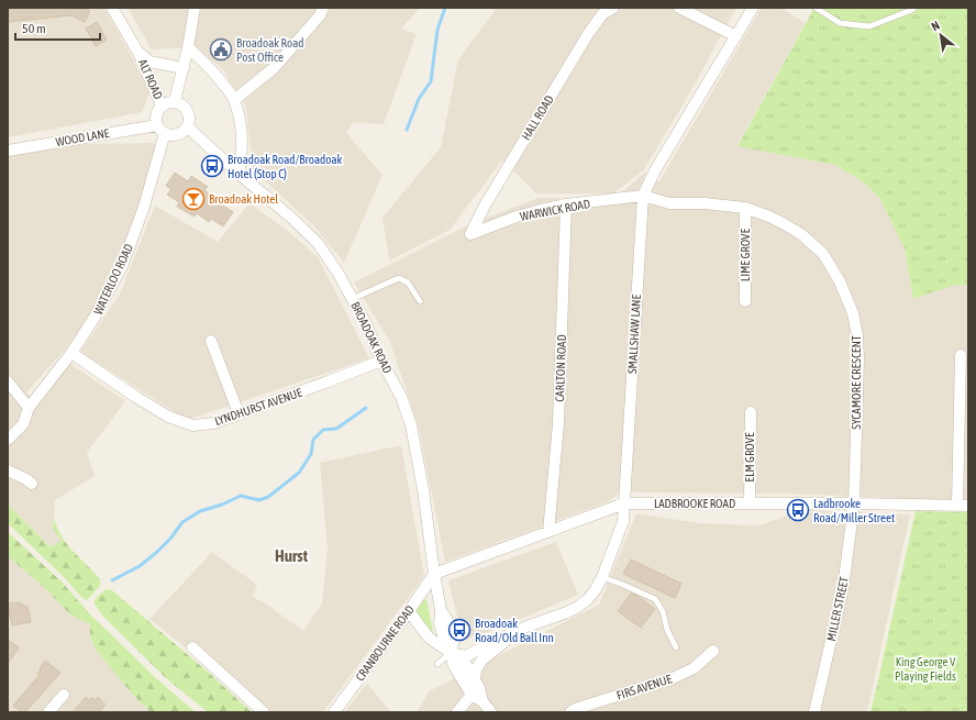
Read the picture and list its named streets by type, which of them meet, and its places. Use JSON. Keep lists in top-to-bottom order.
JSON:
{
  "streets": {
    "street": [
      "ALT ROAD",
      "HALL ROAD",
      "WOOD LANE",
      "WARWICK ROAD",
      "LIME GROVE",
      "WATERLOO ROAD",
      "SMALLSHAW LANE",
      "BROADOAK ROAD",
      "CARLTON ROAD",
      "SYCAMORE CRESCENT",
      "LYNDHURST AVENUE",
      "ELM GROVE",
      "LADBROOKE ROAD",
      "MILLER STREET",
      "CRANBOURNE ROAD",
      "FIRS AVENUE"
    ]
  },
  "crossings": [
    ["ALT ROAD", "WOOD LANE"],
    ["ALT ROAD", "WATERLOO ROAD"],
    ["ALT ROAD", "BROADOAK ROAD"],
    ["HALL ROAD", "WARWICK ROAD"],
    ["WOOD LANE", "WATERLOO ROAD"],
    ["WOOD LANE", "BROADOAK ROAD"],
    ["WARWICK ROAD", "SMALLSHAW LANE"],
    ["WARWICK ROAD", "CARLTON ROAD"],
    ["WARWICK ROAD", "SYCAMORE CRESCENT"],
    ["LIME GROVE", "SYCAMORE CRESCENT"],
    ["WATERLOO ROAD", "BROADOAK ROAD"],
    ["WATERLOO ROAD", "LYNDHURST AVENUE"],
    ["SMALLSHAW LANE", "BROADOAK ROAD"],
    ["SMALLSHAW LANE", "SYCAMORE CRESCENT"],
    ["SMALLSHAW LANE", "LADBROOKE ROAD"],
    ["BROADOAK ROAD", "LYNDHURST AVENUE"],
    ["BROADOAK ROAD", "LADBROOKE ROAD"],
    ["BROADOAK ROAD", "CRANBOURNE ROAD"],
    ["CARLTON ROAD", "LADBROOKE ROAD"],
    ["SYCAMORE CRESCENT", "LADBROOKE ROAD"],
    ["SYCAMORE CRESCENT", "MILLER STREET"],
    ["ELM GROVE", "LADBROOKE ROAD"],
    ["LADBROOKE ROAD", "MILLER STREET"],
    ["LADBROOKE ROAD", "CRANBOURNE ROAD"]
  ],
  "districts": ["Hurst"],
  "parks": ["King George V Playing Fields"],
  "places": {
    "public building": ["Broadoak Road Post Office"],
    "bus stop": ["Broadoak Road/Broadoak Hotel (Stop C)", "Ladbrooke Road/Miller Street", "Broadoak Road/Old Ball Inn"],
    "bar": ["Broadoak Hotel"]
  },
  "scale_bar": "50 m",
  "north": "top left"
}
